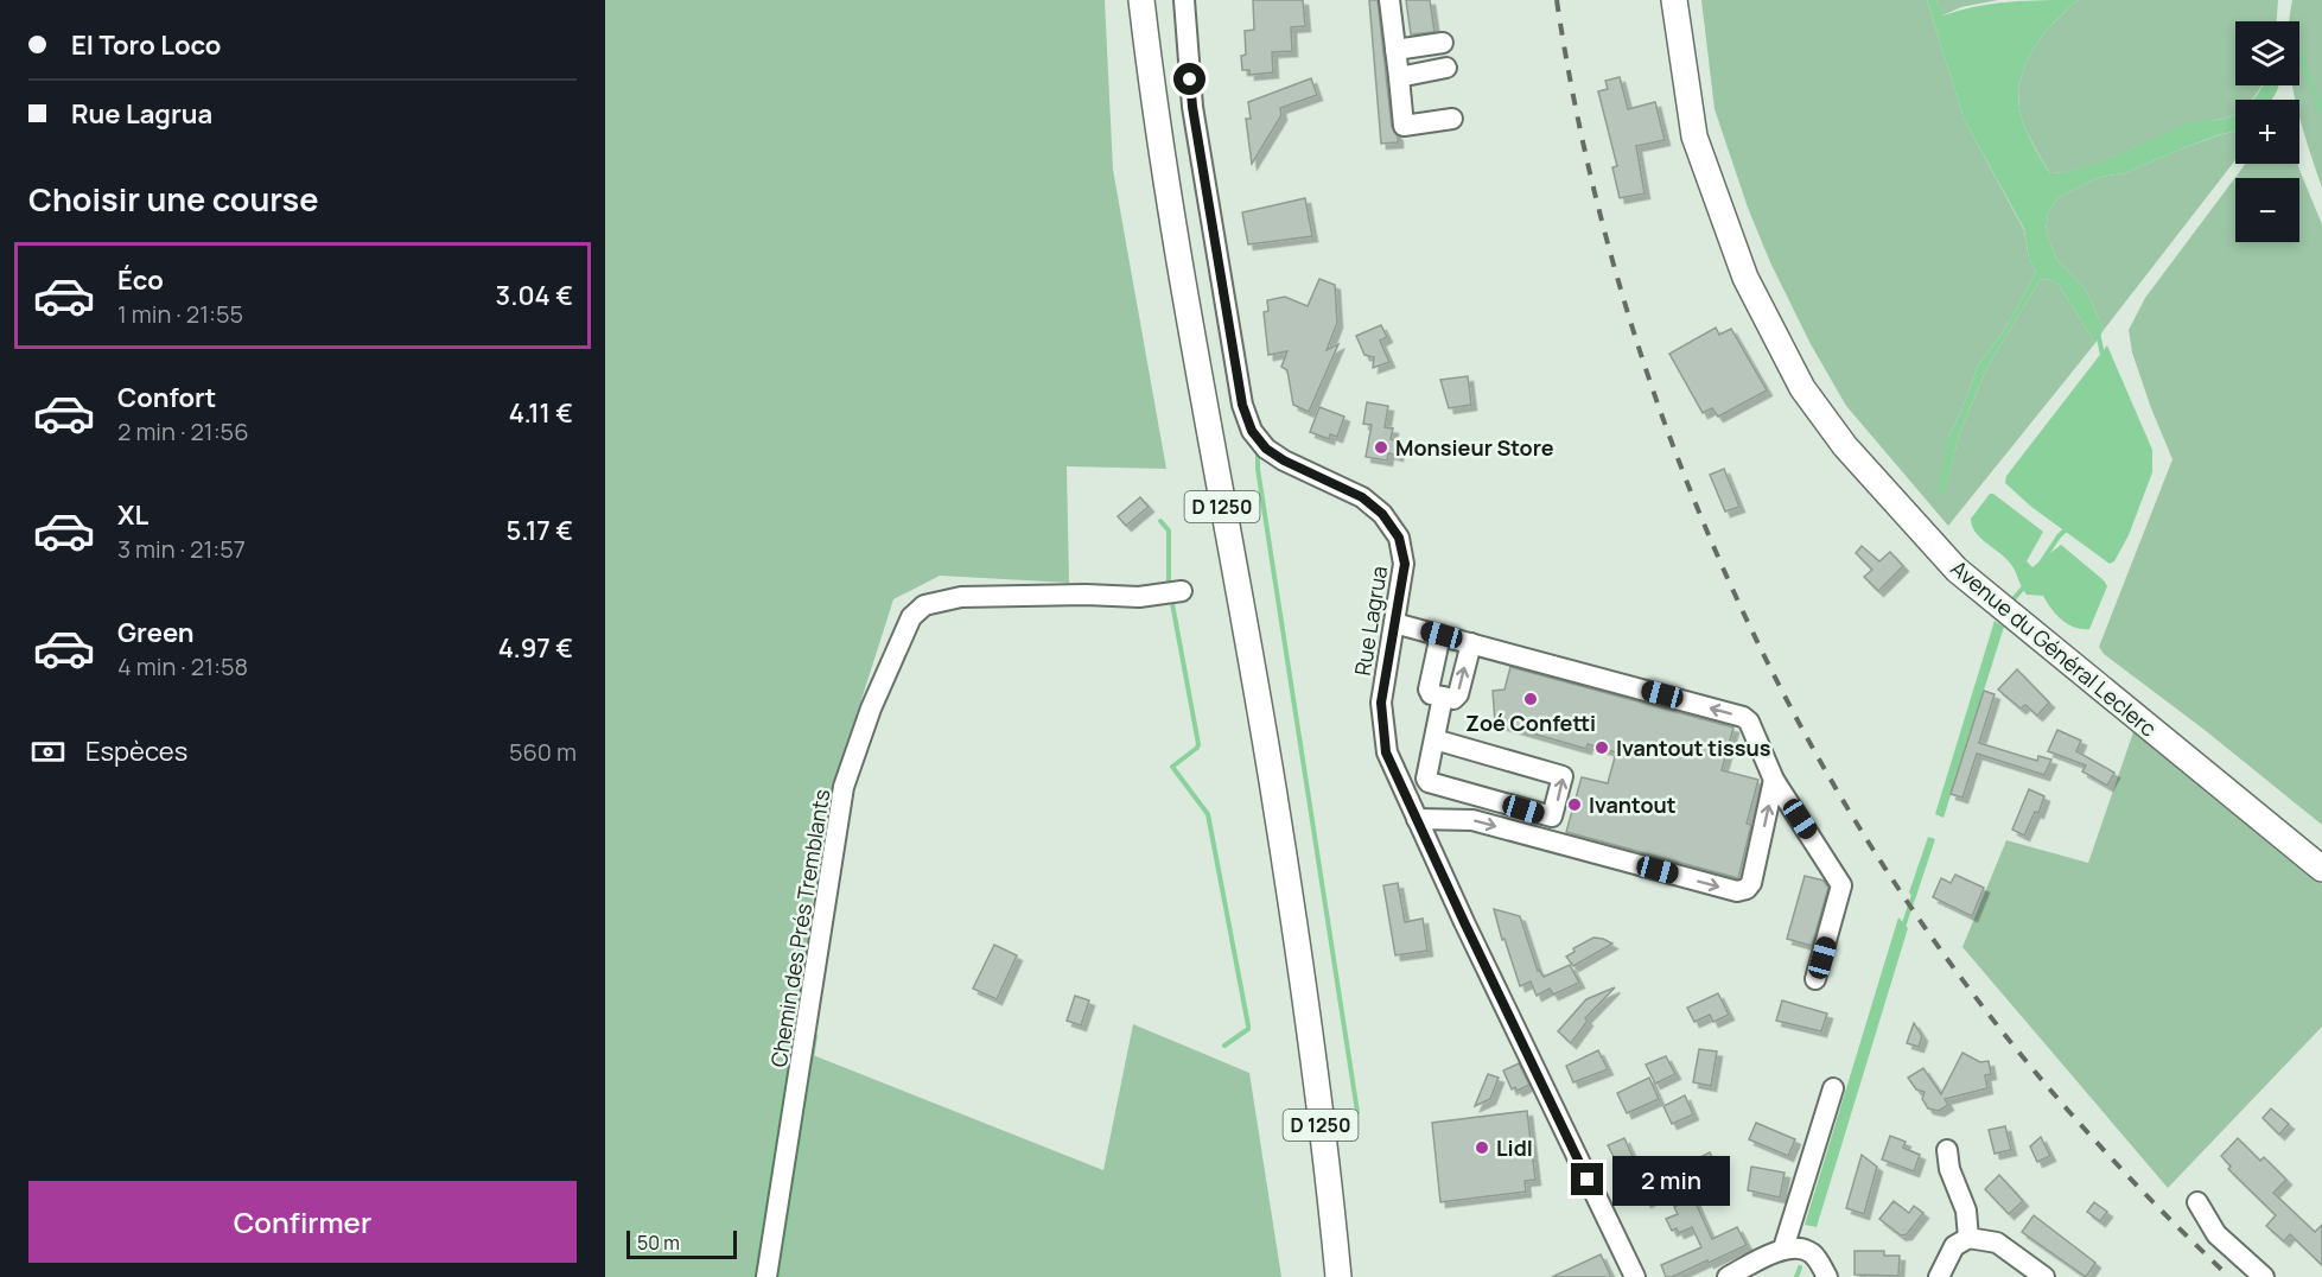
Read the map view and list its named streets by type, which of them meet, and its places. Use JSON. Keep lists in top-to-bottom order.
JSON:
{
  "streets": {
    "main road": ["D 1250", "Avenue du Général Leclerc"],
    "street": ["Rue Lagrua", "Chemin des Prés Tremblants"]
  },
  "places": [
    "Monsieur Store",
    "Zoé Confetti",
    "Ivantout tissus",
    "Ivantout",
    "Lidl"
  ],
  "scale_bar": "50 m",
  "page": {
    "banner": ["El Toro Loco", "Rue Lagrua"],
    "map_buttons": ["+", "−"],
    "heading": "Choisir une course",
    "list": [
      {
        "name": "Éco",
        "note": "1 min · 21:55",
        "value": "3.04 €"
      },
      {
        "name": "Confort",
        "note": "2 min · 21:56",
        "value": "4.11 €"
      },
      {
        "name": "XL",
        "note": "3 min · 21:57",
        "value": "5.17 €"
      },
      {
        "name": "Green",
        "note": "4 min · 21:58",
        "value": "4.97 €"
      }
    ],
    "pay": ["Espèces", "560 m"],
    "bubble": "2 min",
    "buttons": "Confirmer",
    "scale": "50 m"
  }
}
